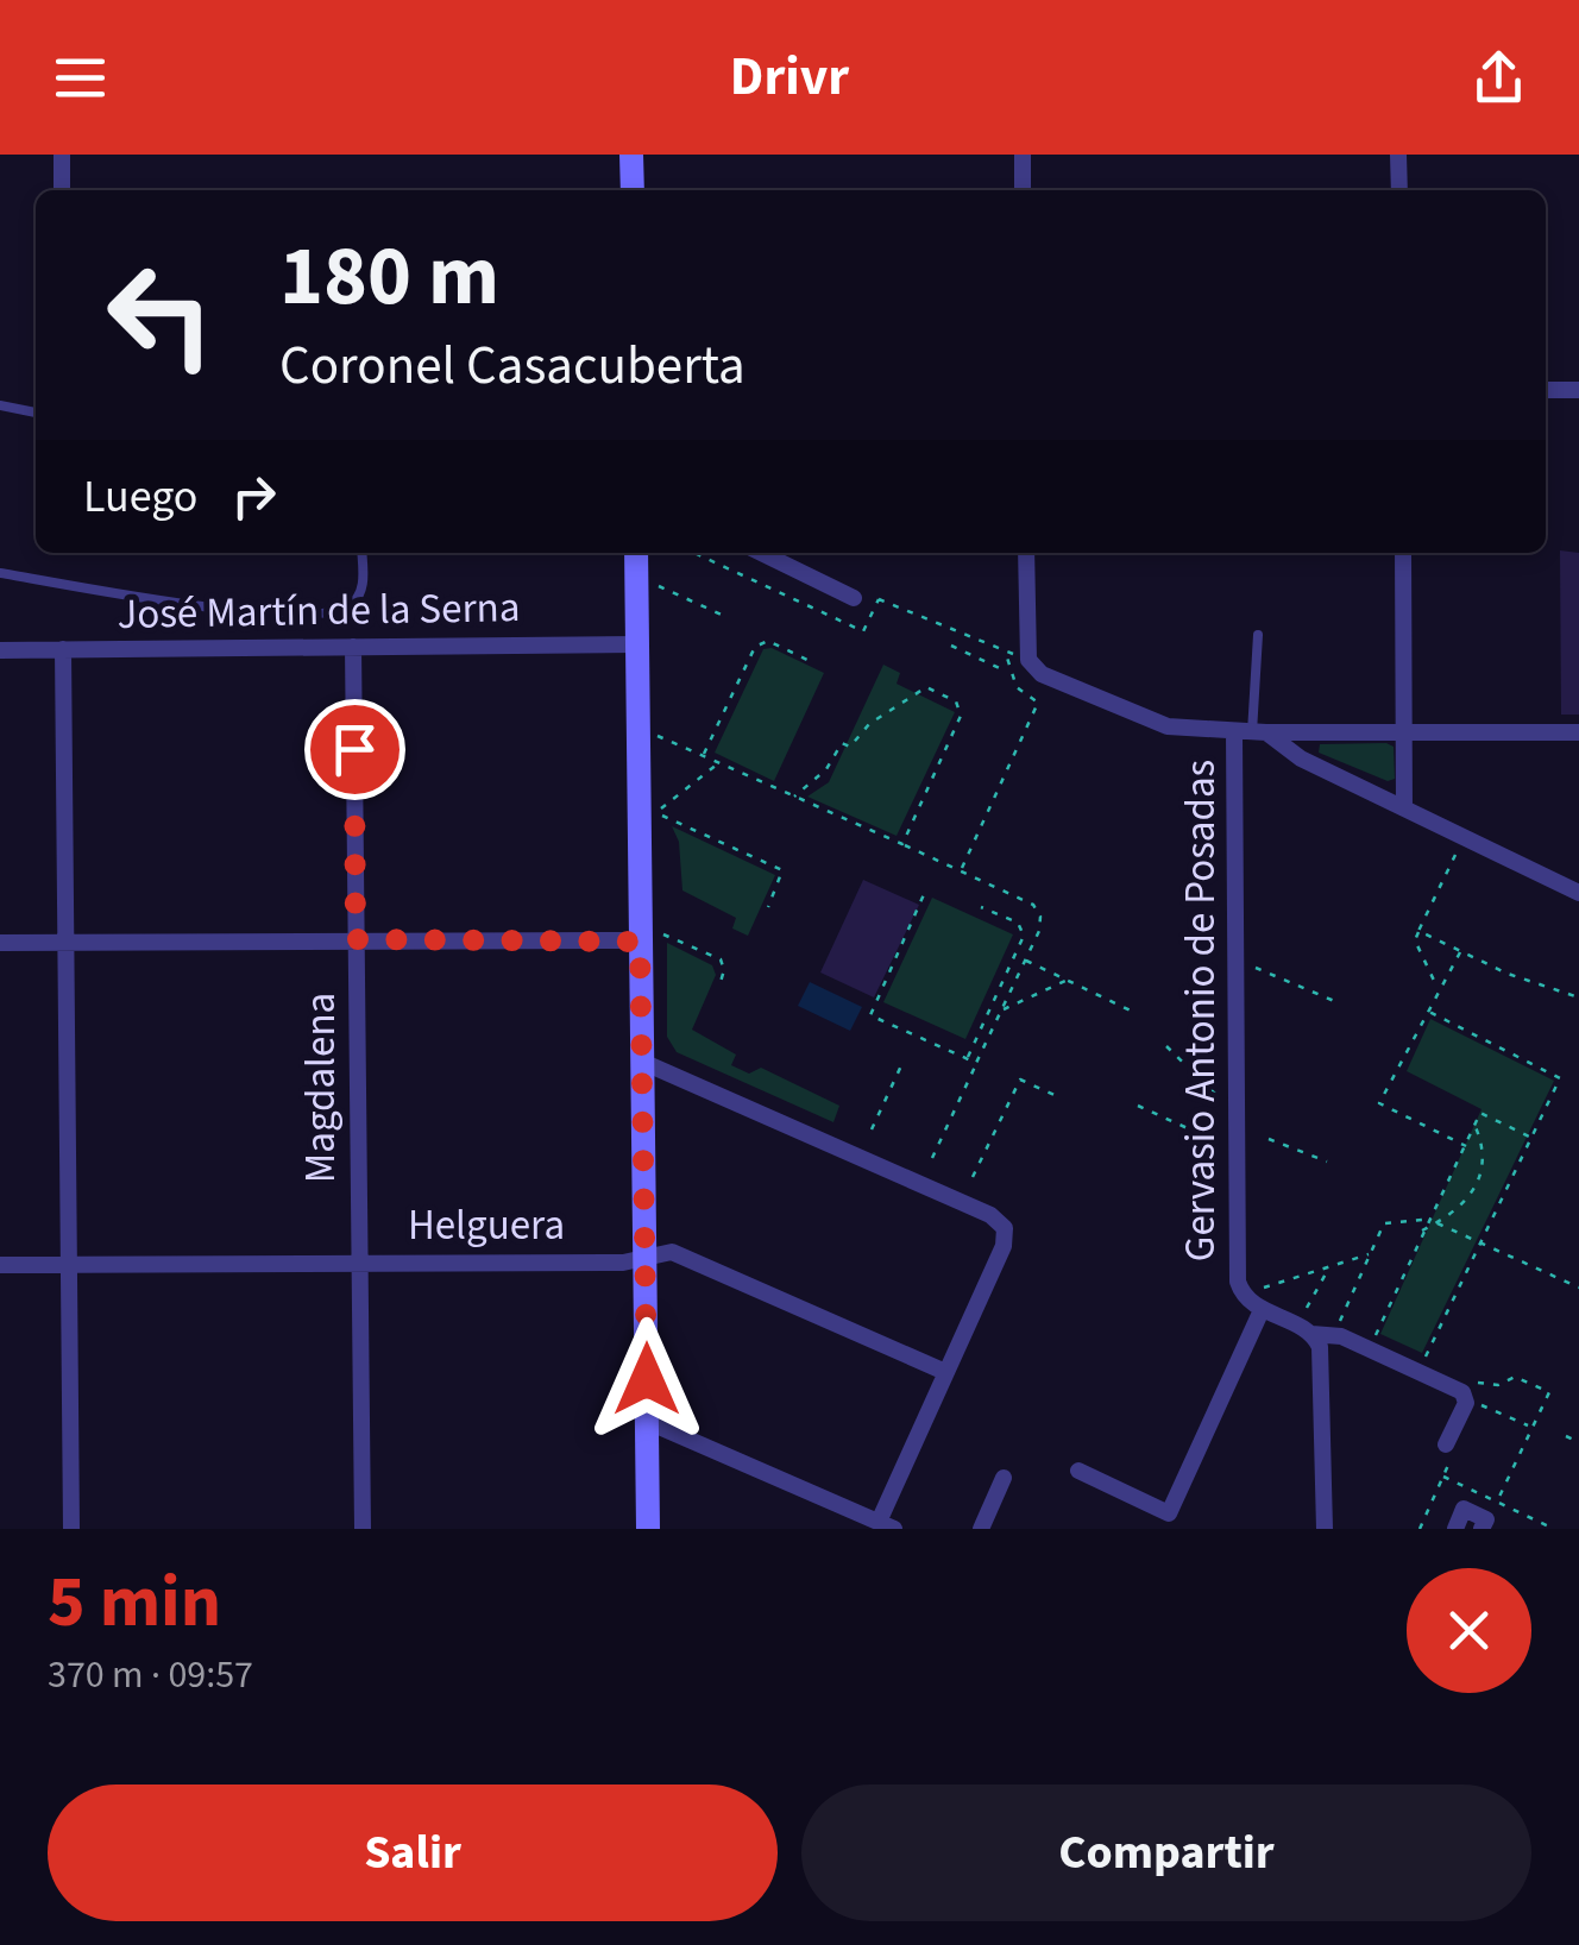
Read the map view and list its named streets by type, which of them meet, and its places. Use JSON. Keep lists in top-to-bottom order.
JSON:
{
  "streets": {
    "street": [
      "José Martín de la Serna",
      "Gervasio Antonio de Posadas",
      "Magdalena",
      "Helguera"
    ]
  },
  "crossings": [
    ["José Martín de la Serna", "Magdalena"],
    ["Magdalena", "Helguera"]
  ],
  "page": {
    "header": "Drivr",
    "turn": ["180 m", "Coronel Casacuberta"],
    "then": "Luego",
    "heading": ["5 min", "370 m · 09:57"],
    "buttons": ["Salir", "Compartir"]
  }
}
